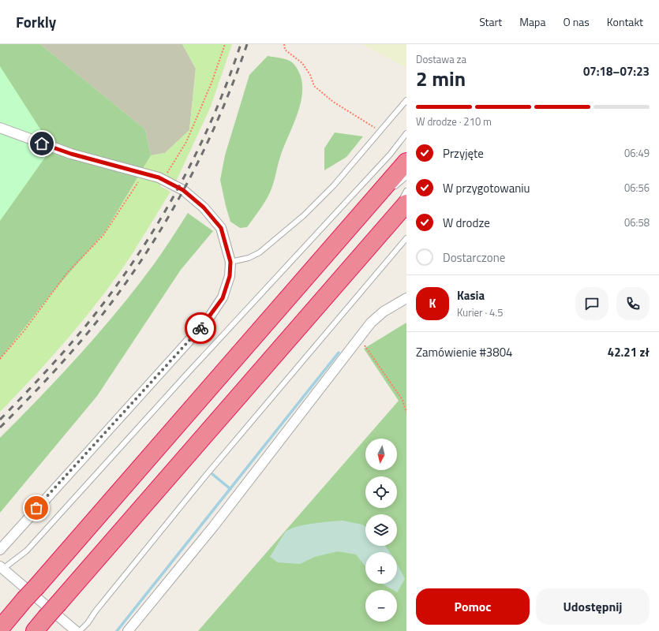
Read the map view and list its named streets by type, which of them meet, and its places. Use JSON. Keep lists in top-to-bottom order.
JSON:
{
  "north": "bottom",
  "page": {
    "header": "Forkly",
    "nav": [
      "Start",
      "Mapa",
      "O nas",
      "Kontakt"
    ],
    "heading": ["2 min", "Dostawa za", "07:18–07:23"],
    "panel": [
      "Kasia",
      "Kurier · 4.5",
      "Zamówienie #3804",
      "42.21 zł"
    ],
    "bar": "W drodze · 210 m",
    "list": [
      ["Przyjęte", "06:49"],
      ["W przygotowaniu", "06:56"],
      ["W drodze", "06:58"],
      "Dostarczone"
    ],
    "round": "K",
    "map_buttons": ["+", "−"],
    "buttons": ["Pomoc", "Udostępnij"]
  }
}
